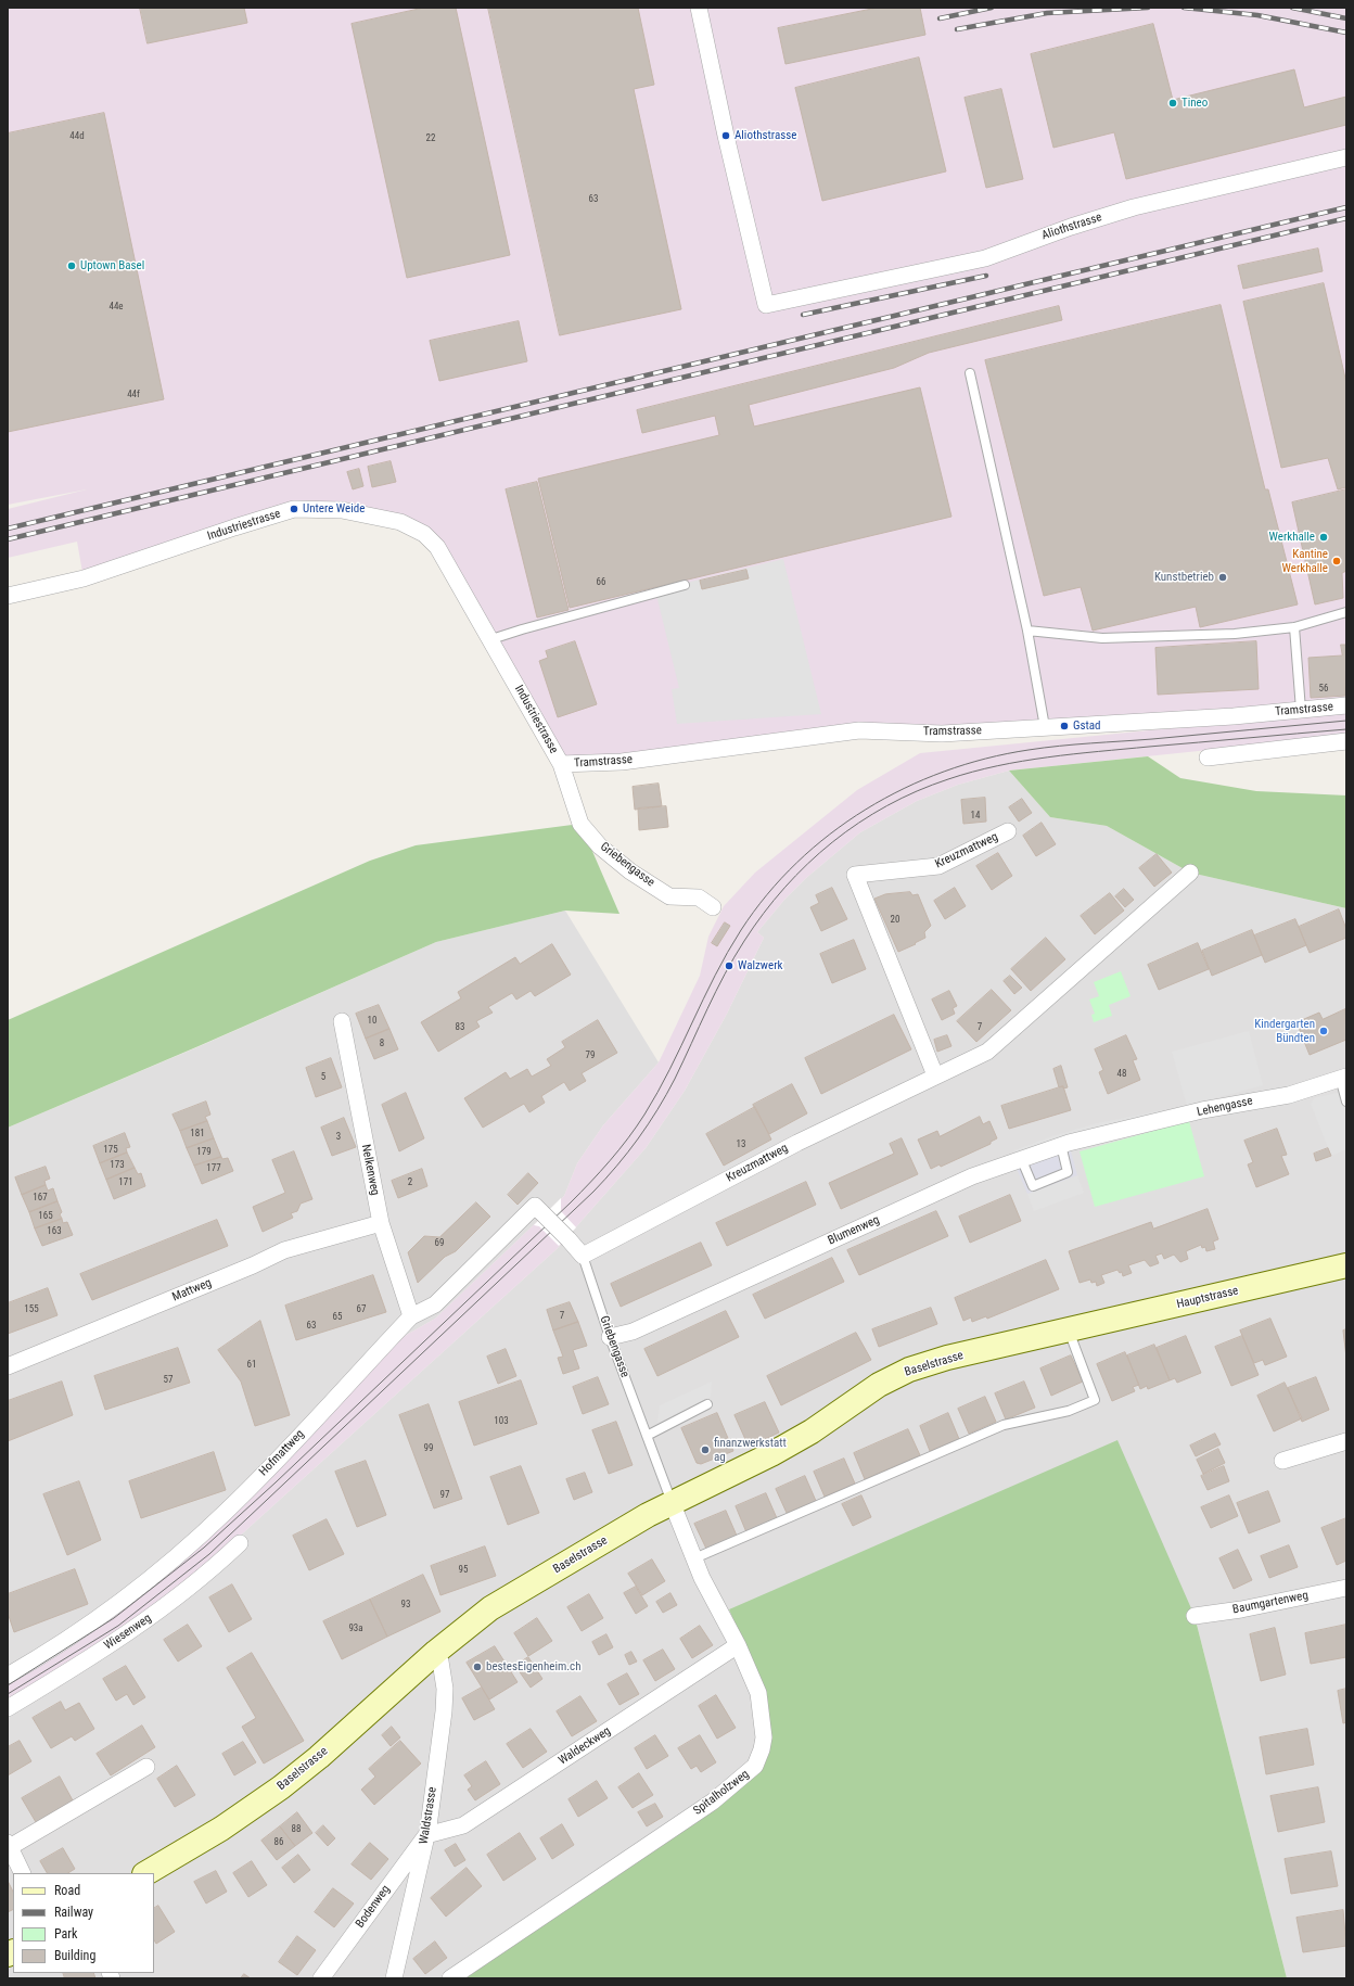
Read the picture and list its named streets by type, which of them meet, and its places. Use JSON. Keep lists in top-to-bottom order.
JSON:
{
  "streets": {
    "main road": ["Hauptstrasse", "Baselstrasse"],
    "street": [
      "Aliothstrasse",
      "Industriestrasse",
      "Tramstrasse",
      "Kreuzmattweg",
      "Griebengasse",
      "Lehengasse",
      "Nelkenweg",
      "Blumenweg",
      "Mattweg",
      "Hofmattweg",
      "Baumgartenweg",
      "Wiesenweg",
      "Waldeckweg",
      "Spitalholzweg",
      "Waldstrasse",
      "Bodenweg"
    ]
  },
  "crossings": [
    ["Industriestrasse", "Tramstrasse"],
    ["Industriestrasse", "Griebengasse"],
    ["Tramstrasse", "Griebengasse"],
    ["Kreuzmattweg", "Griebengasse"],
    ["Griebengasse", "Blumenweg"],
    ["Griebengasse", "Baselstrasse"],
    ["Griebengasse", "Hofmattweg"],
    ["Griebengasse", "Spitalholzweg"],
    ["Lehengasse", "Blumenweg"],
    ["Nelkenweg", "Mattweg"],
    ["Nelkenweg", "Hofmattweg"],
    ["Hauptstrasse", "Baselstrasse"],
    ["Baselstrasse", "Spitalholzweg"],
    ["Baselstrasse", "Waldstrasse"],
    ["Waldeckweg", "Spitalholzweg"],
    ["Waldeckweg", "Waldstrasse"],
    ["Waldeckweg", "Bodenweg"],
    ["Waldstrasse", "Bodenweg"]
  ],
  "places": [
    "Tineo",
    "Aliothstrasse",
    "Uptown Basel",
    "Untere Weide",
    "Werkhalle",
    "Kantine Werkhalle",
    "Kunstbetrieb",
    "Gstad",
    "Walzwerk",
    "Kindergarten Bündten",
    "finanzwerkstatt ag",
    "bestesEigenheim.ch"
  ],
  "house_numbers": [
    "44d",
    "22",
    "63",
    "44e",
    "44f",
    "66",
    "56",
    "14",
    "20",
    "10",
    "83",
    "7",
    "8",
    "79",
    "48",
    "5",
    "181",
    "3",
    "13",
    "175",
    "179",
    "173",
    "177",
    "171",
    "2",
    "167",
    "165",
    "163",
    "69",
    "155",
    "67",
    "7",
    "65",
    "63",
    "61",
    "57",
    "103",
    "99",
    "97",
    "95",
    "93",
    "93a",
    "88",
    "86"
  ],
  "legend": [
    "Road",
    "Railway",
    "Park",
    "Building"
  ]
}
